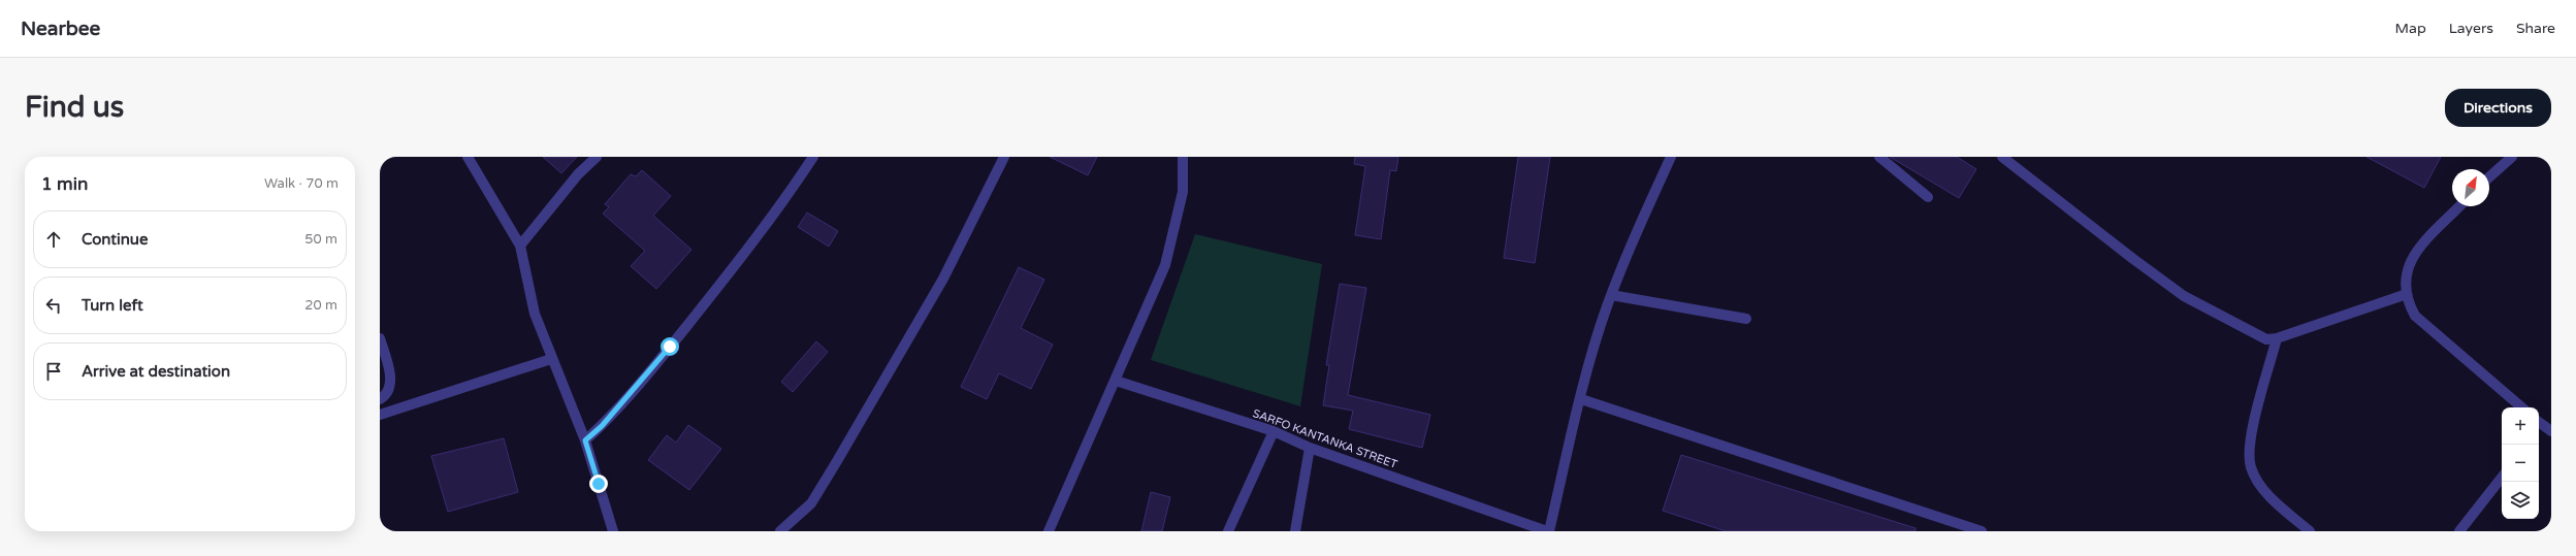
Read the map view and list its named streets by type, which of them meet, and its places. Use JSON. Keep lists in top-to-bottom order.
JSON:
{
  "streets": {
    "street": ["SARFO KANTANKA STREET"]
  },
  "north": "top right",
  "page": {
    "header": "Nearbee",
    "nav": ["Map", "Layers", "Share"],
    "buttons": "Directions",
    "title": "Find us",
    "heading": ["1 min", "Walk · 70 m"],
    "list": [
      ["Continue", "50 m"],
      ["Turn left", "20 m"],
      "Arrive at destination"
    ],
    "map_buttons": ["+", "−"]
  }
}
